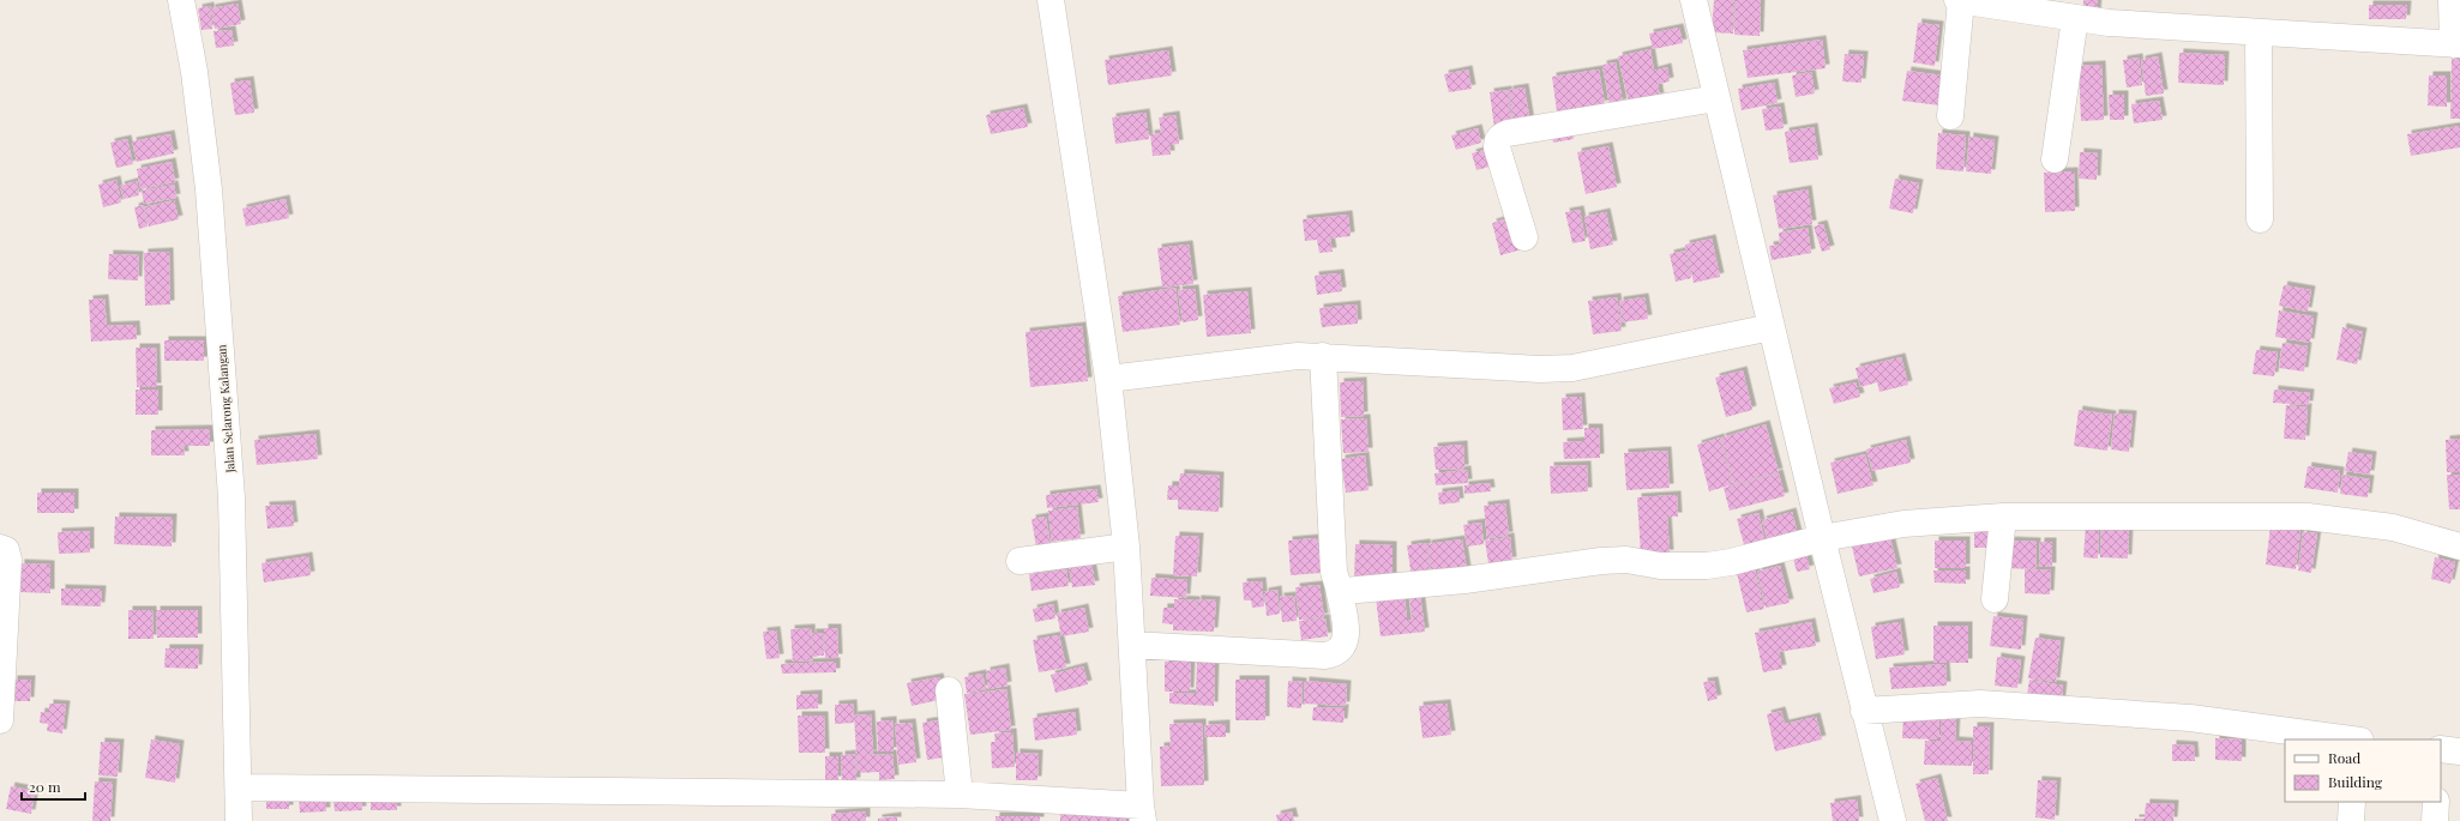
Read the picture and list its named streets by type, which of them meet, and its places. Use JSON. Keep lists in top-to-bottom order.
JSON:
{
  "streets": {
    "street": ["Jalan Selarong Kalangan"]
  },
  "legend": ["Road", "Building"],
  "scale_bar": "20 m"
}
